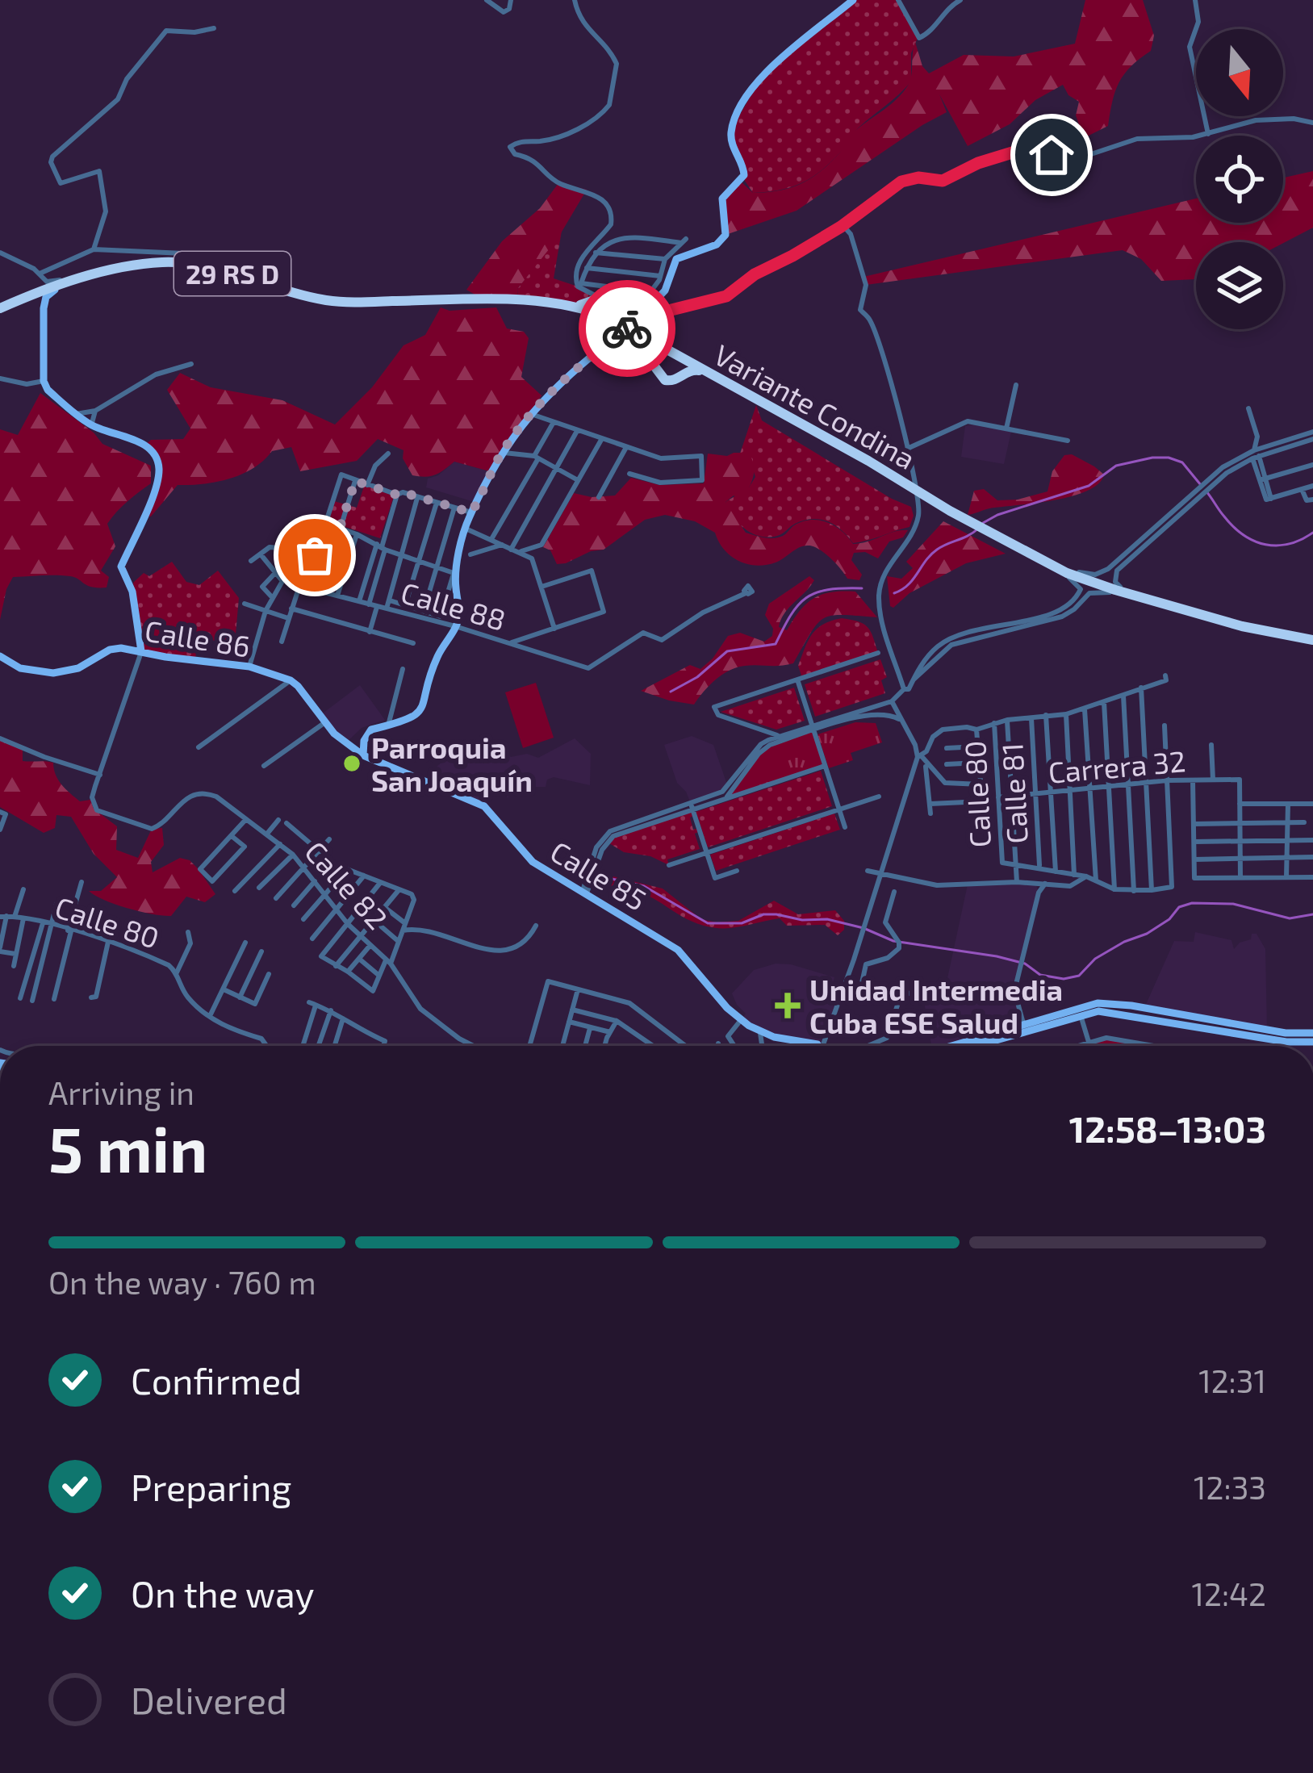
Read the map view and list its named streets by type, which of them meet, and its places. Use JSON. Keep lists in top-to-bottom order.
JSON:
{
  "streets": {
    "highway": ["29 RS D", "Variante Condina"],
    "main road": ["Calle 86", "Calle 85"],
    "street": [
      "Calle 88",
      "Carrera 32",
      "Calle 81",
      "Calle 80",
      "Calle 82"
    ]
  },
  "crossings": [
    ["Carrera 32", "Calle 81"],
    ["Carrera 32", "Calle 80"]
  ],
  "places": {
    "other": ["Parroquia San Joaquín"],
    "health": ["Unidad Intermedia Cuba ESE Salud"]
  },
  "north": "bottom",
  "page": {
    "heading": ["5 min", "Arriving in", "12:58–13:03"],
    "bar": "On the way · 760 m",
    "list": [
      ["Confirmed", "12:31"],
      ["Preparing", "12:33"],
      ["On the way", "12:42"],
      "Delivered"
    ]
  }
}
